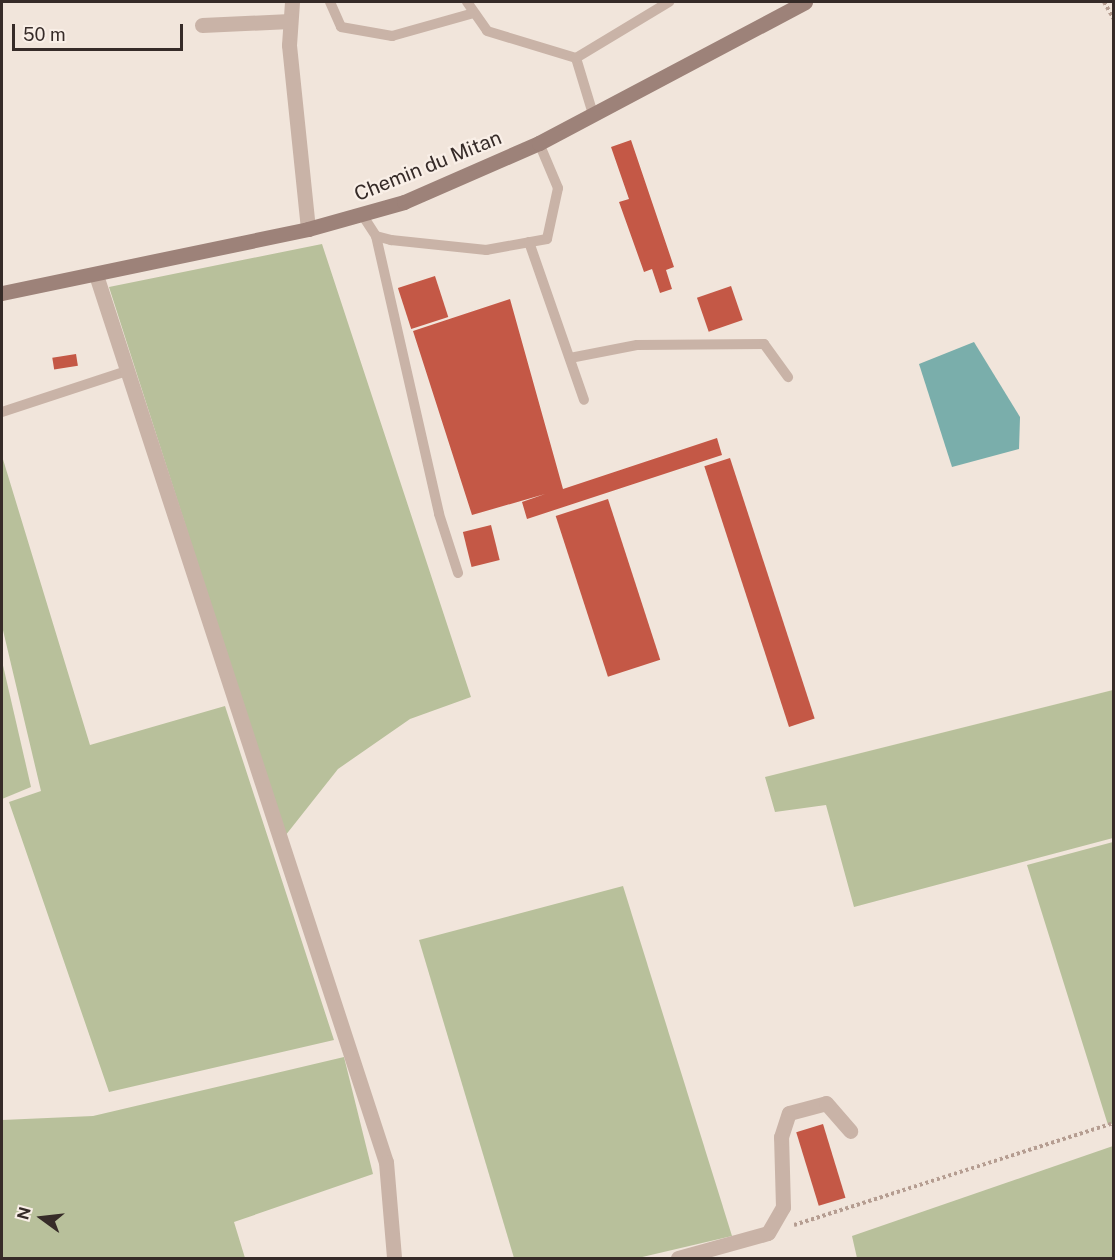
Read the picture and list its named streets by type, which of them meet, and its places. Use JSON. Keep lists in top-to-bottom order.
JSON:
{
  "streets": {
    "street": ["Chemin du Mitan"]
  },
  "scale_bar": "50 m",
  "north": "left"
}
